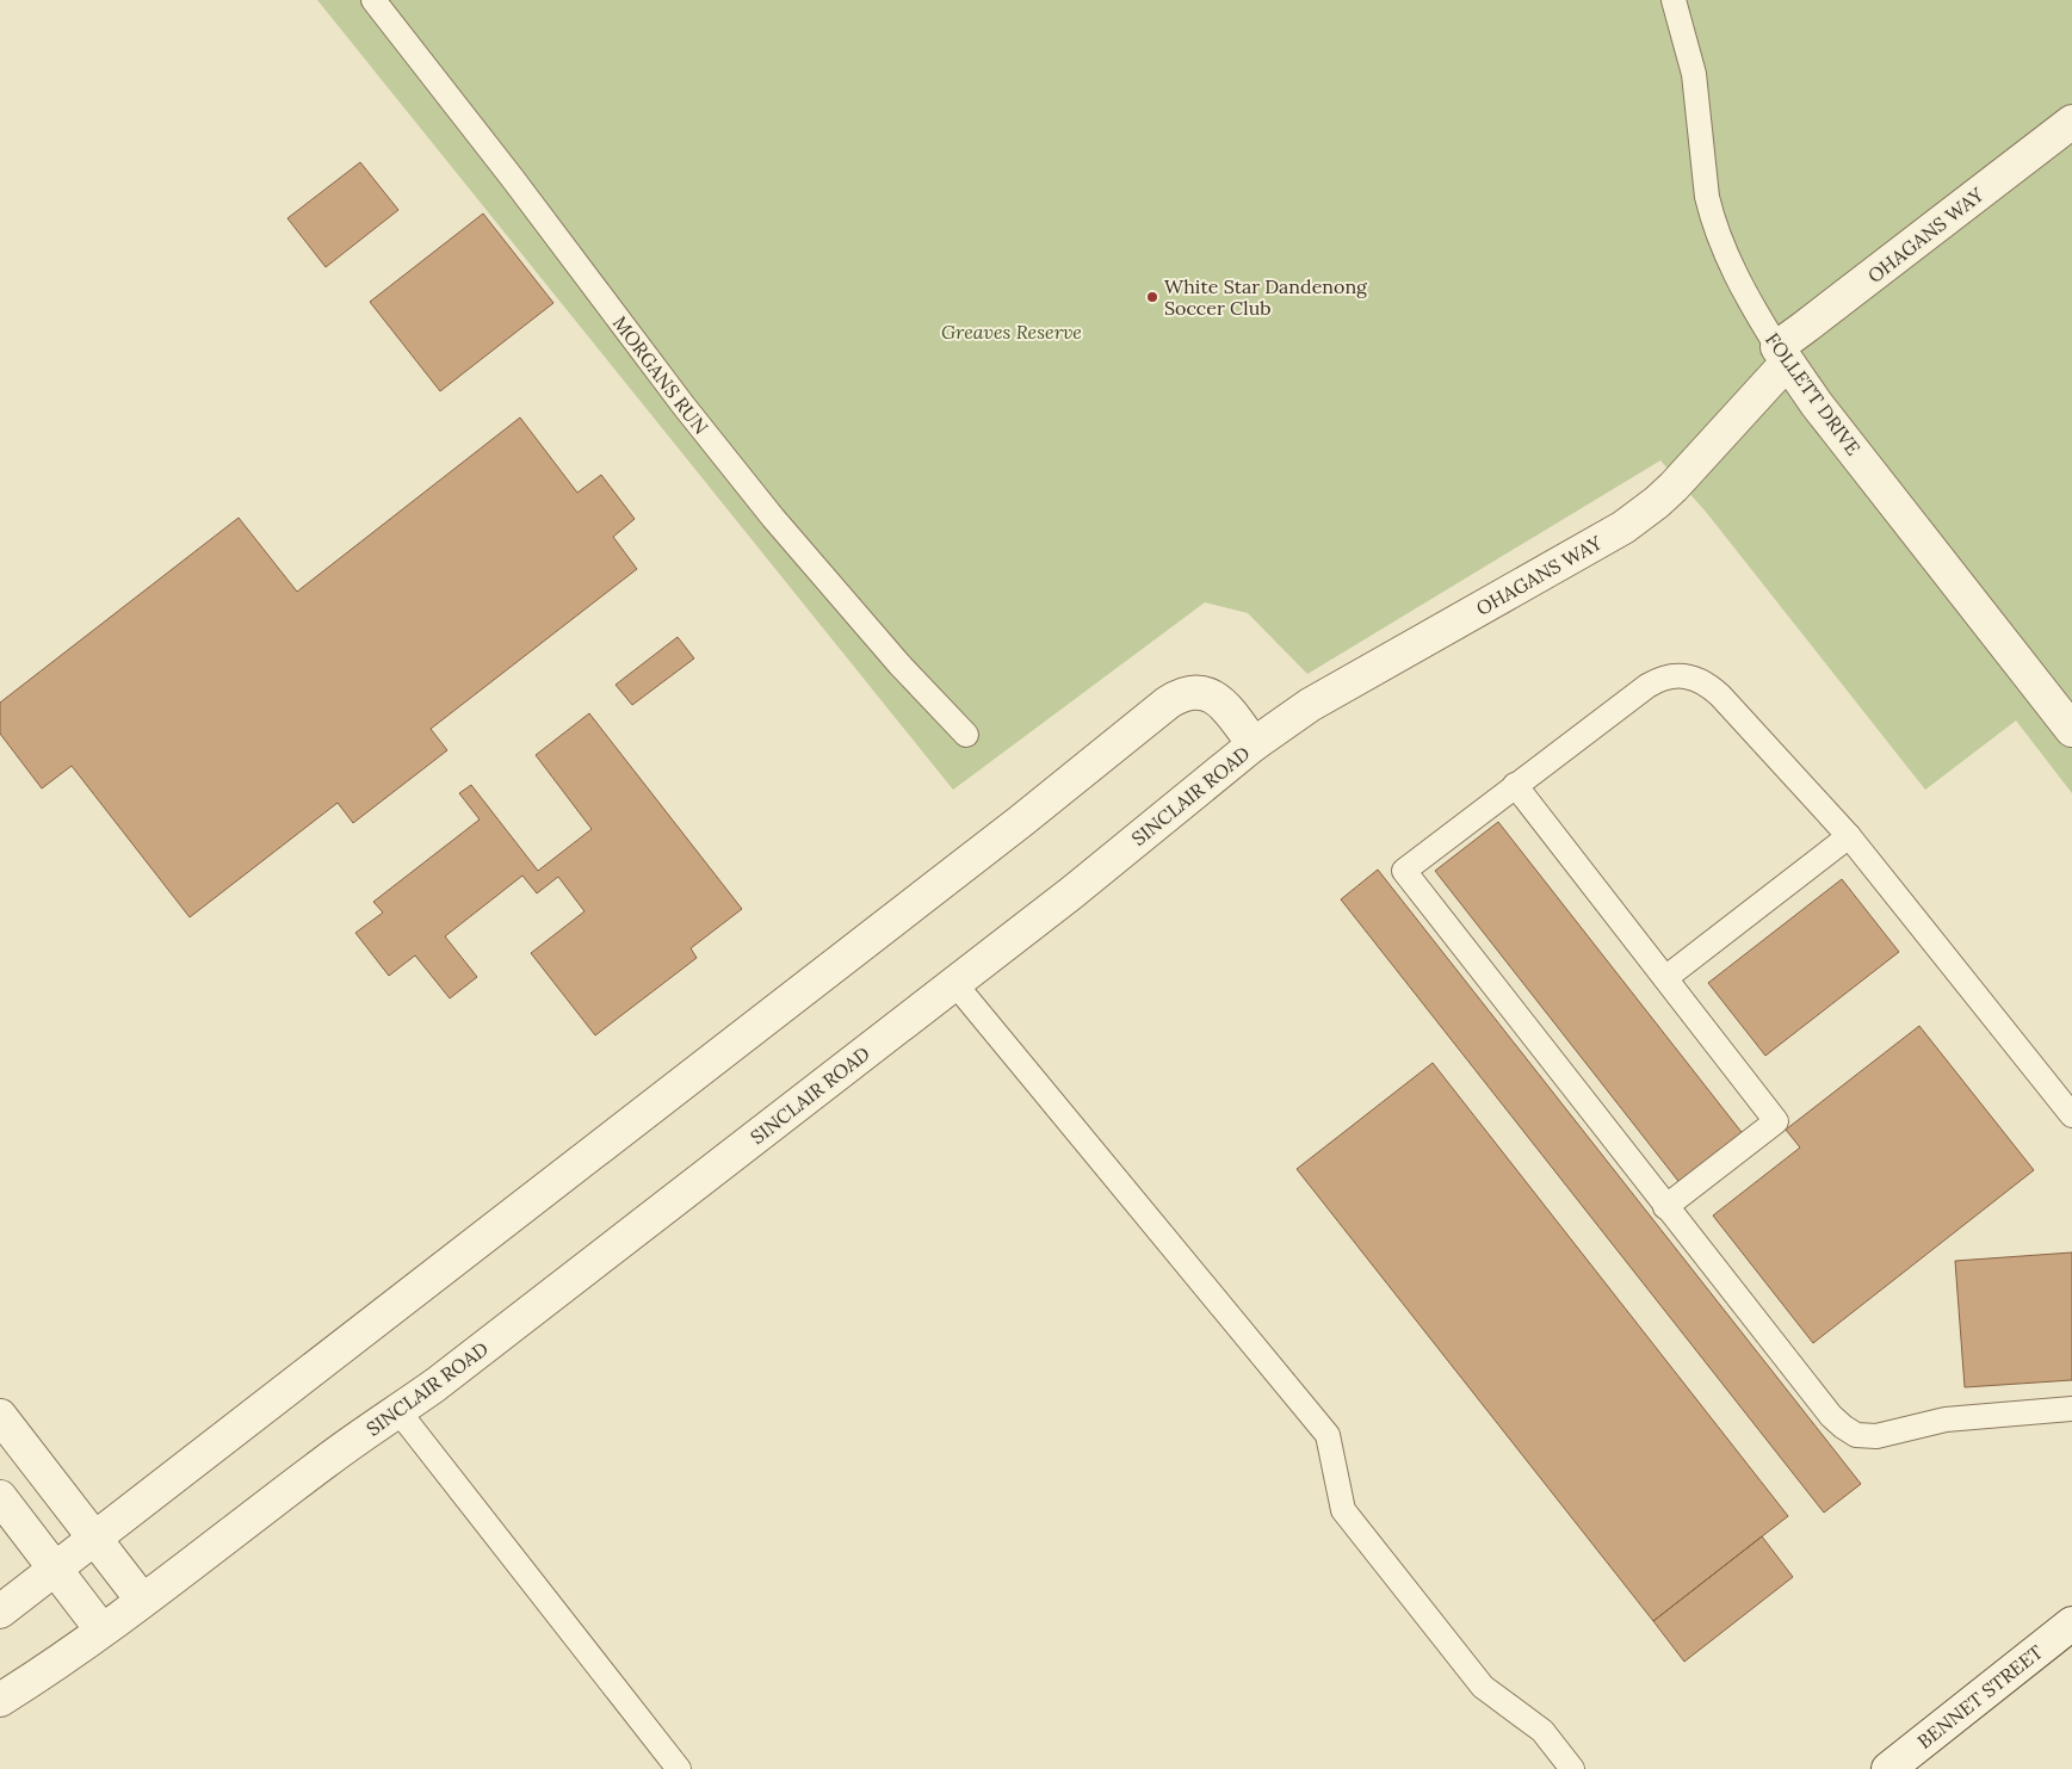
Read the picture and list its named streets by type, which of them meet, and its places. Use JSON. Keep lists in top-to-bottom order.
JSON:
{
  "streets": {
    "street": [
      "OHAGANS WAY",
      "FOLLETT DRIVE",
      "SINCLAIR ROAD",
      "BENNET STREET"
    ],
    "lane": ["MORGANS RUN"]
  },
  "crossings": [
    ["OHAGANS WAY", "FOLLETT DRIVE"],
    ["OHAGANS WAY", "SINCLAIR ROAD"]
  ],
  "parks": ["Greaves Reserve"],
  "places": ["White Star Dandenong Soccer Club"]
}
